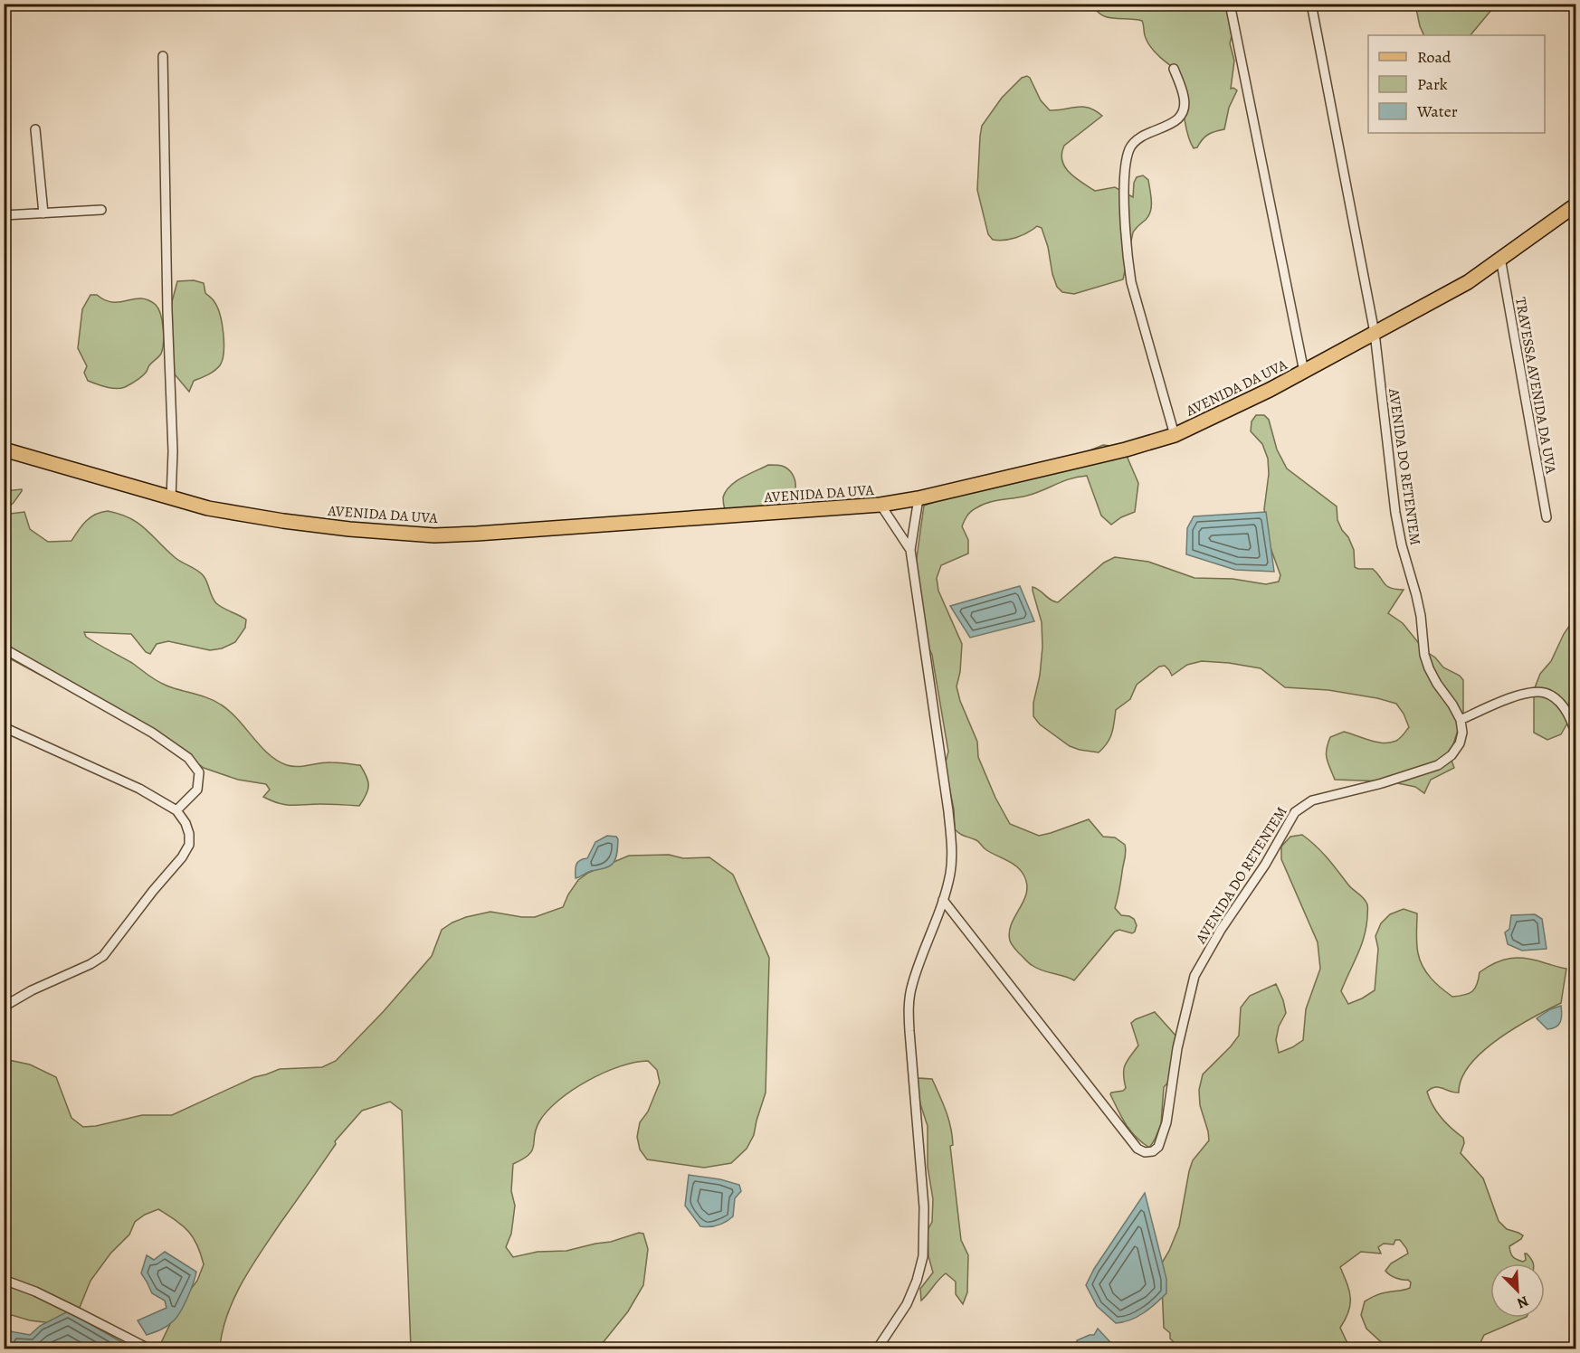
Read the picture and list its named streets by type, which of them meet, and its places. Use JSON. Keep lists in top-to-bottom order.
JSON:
{
  "streets": {
    "main road": ["AVENIDA DA UVA"],
    "street": ["TRAVESSA AVENIDA DA UVA", "AVENIDA DO RETENTEM"]
  },
  "crossings": [
    ["TRAVESSA AVENIDA DA UVA", "AVENIDA DA UVA"],
    ["AVENIDA DA UVA", "AVENIDA DO RETENTEM"]
  ],
  "legend": ["Road", "Park", "Water"],
  "north": "bottom right"
}
